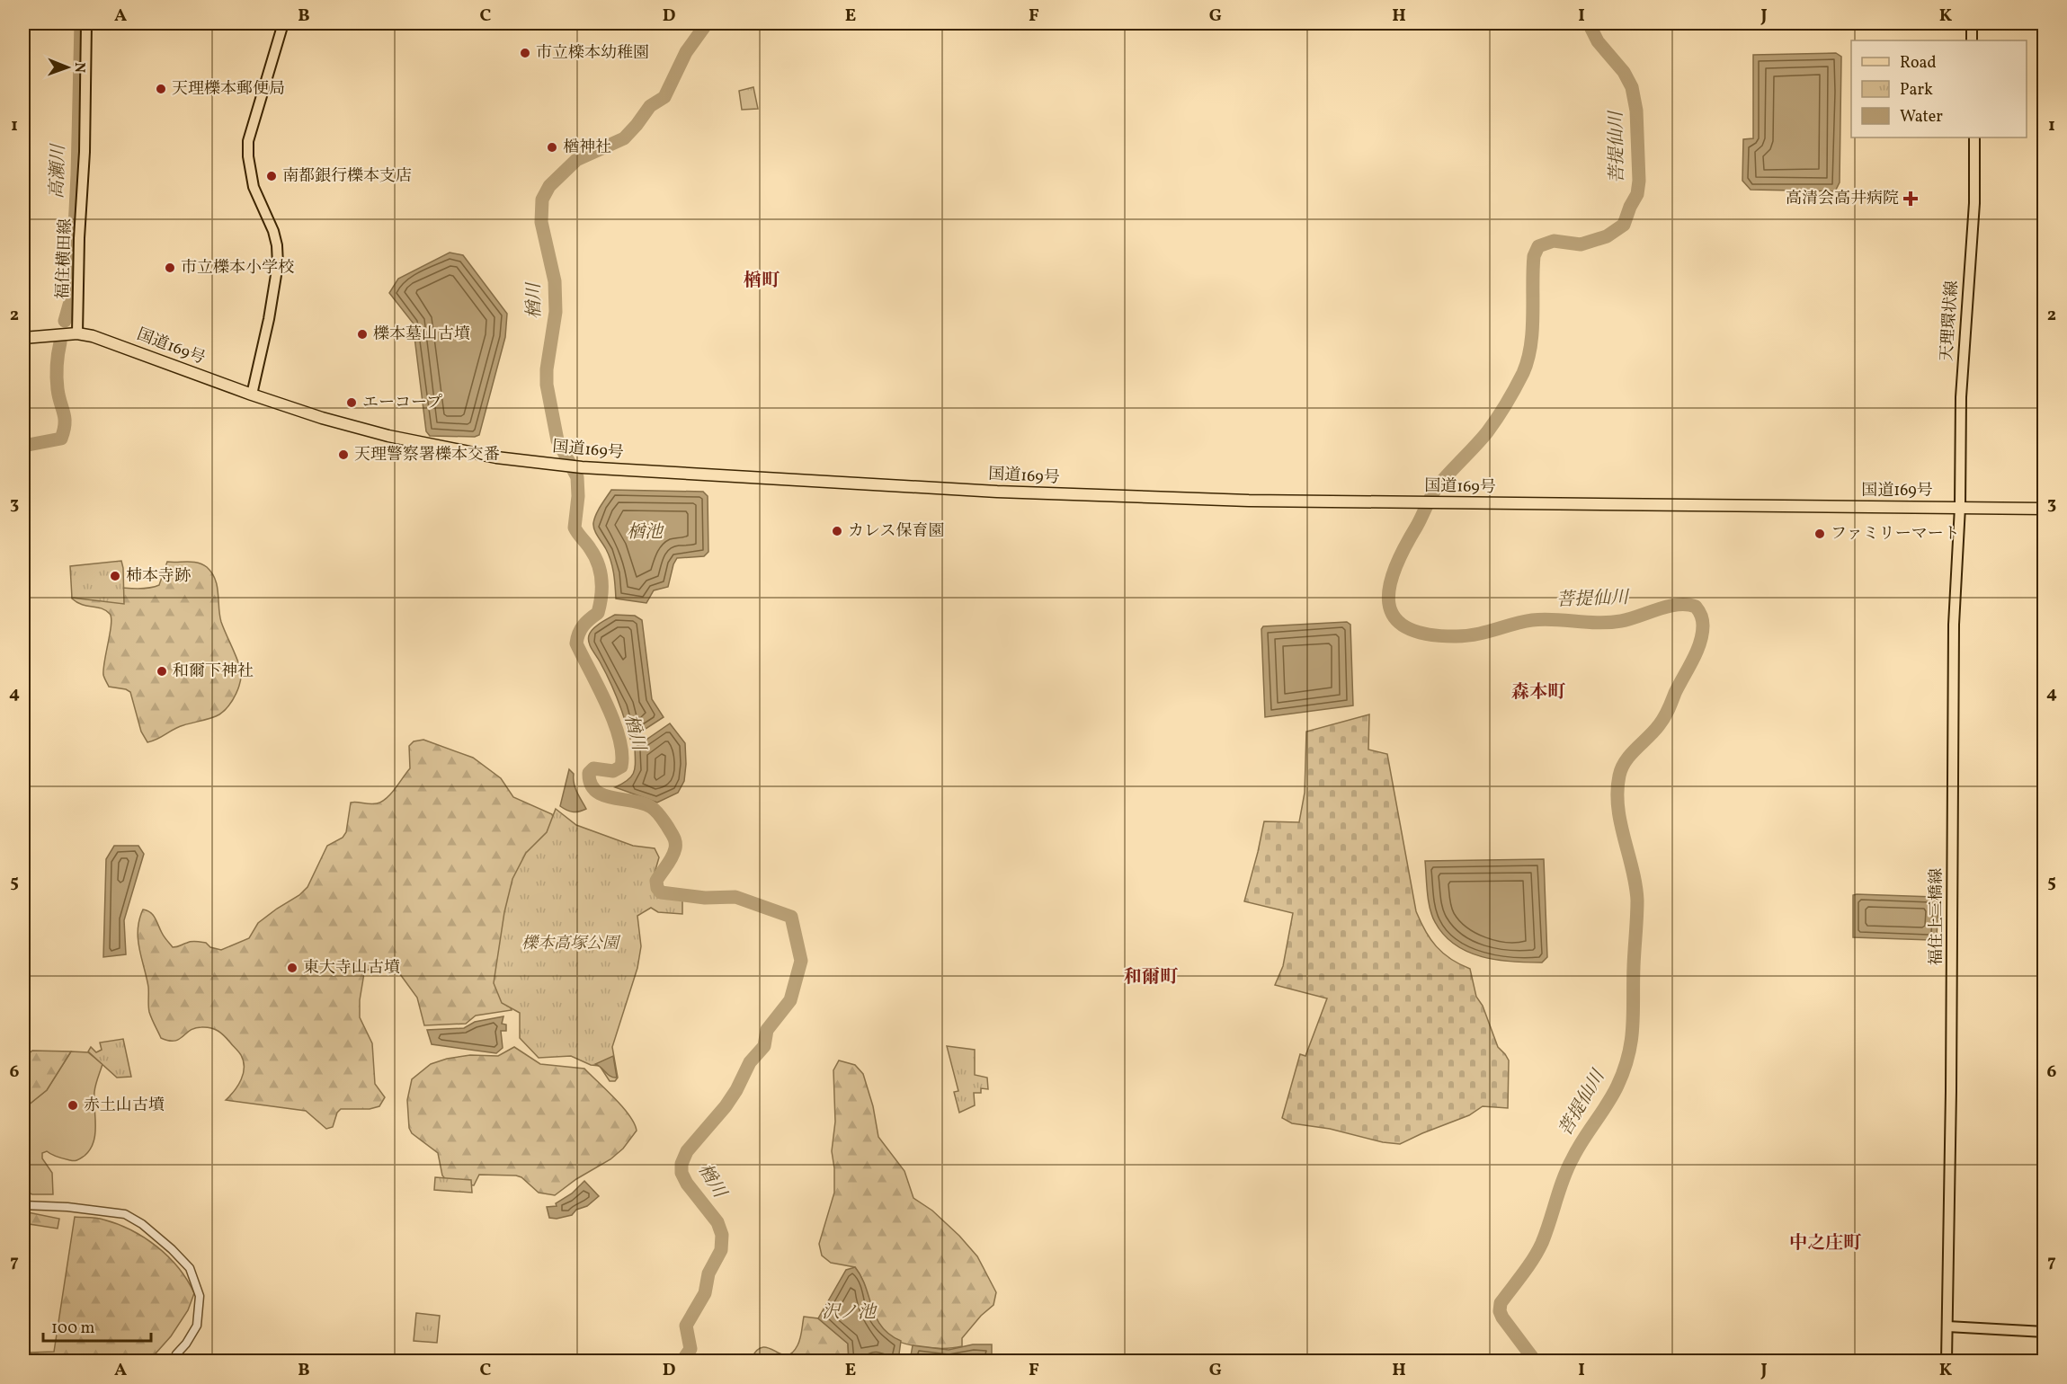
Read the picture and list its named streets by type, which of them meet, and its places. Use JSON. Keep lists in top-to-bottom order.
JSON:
{
  "streets": {
    "highway": ["国道169号"],
    "main road": ["福住横田線", "天理環状線", "福住上三橋線"]
  },
  "crossings": [
    ["福住横田線", "国道169号"],
    ["天理環状線", "国道169号"],
    ["天理環状線", "福住上三橋線"],
    ["国道169号", "福住上三橋線"]
  ],
  "districts": [
    "楢町",
    "森本町",
    "和爾町",
    "中之庄町"
  ],
  "water": [
    "菩提仙川",
    "高瀬川",
    "楢川",
    "楢池",
    "沢ノ池"
  ],
  "parks": ["櫟本高塚公園"],
  "places": {
    "other": [
      "市立檪本幼稚園",
      "天理櫟本郵便局",
      "楢神社",
      "南都銀行櫟本支店",
      "市立櫟本小学校",
      "櫟本墓山古墳",
      "エーコープ",
      "天理警察署櫟本交番",
      "カレス保育園",
      "ファミリーマート",
      "柿本寺跡",
      "和爾下神社",
      "東大寺山古墳",
      "赤土山古墳"
    ],
    "health": ["高清会高井病院"]
  },
  "legend": ["Road", "Park", "Water"],
  "scale_bar": "100 m",
  "north": "right",
  "grid": {
    "columns": [
      "A",
      "B",
      "C",
      "D",
      "E",
      "F",
      "G",
      "H",
      "I",
      "J",
      "K"
    ],
    "rows": [
      "1",
      "2",
      "3",
      "4",
      "5",
      "6",
      "7"
    ]
  }
}
